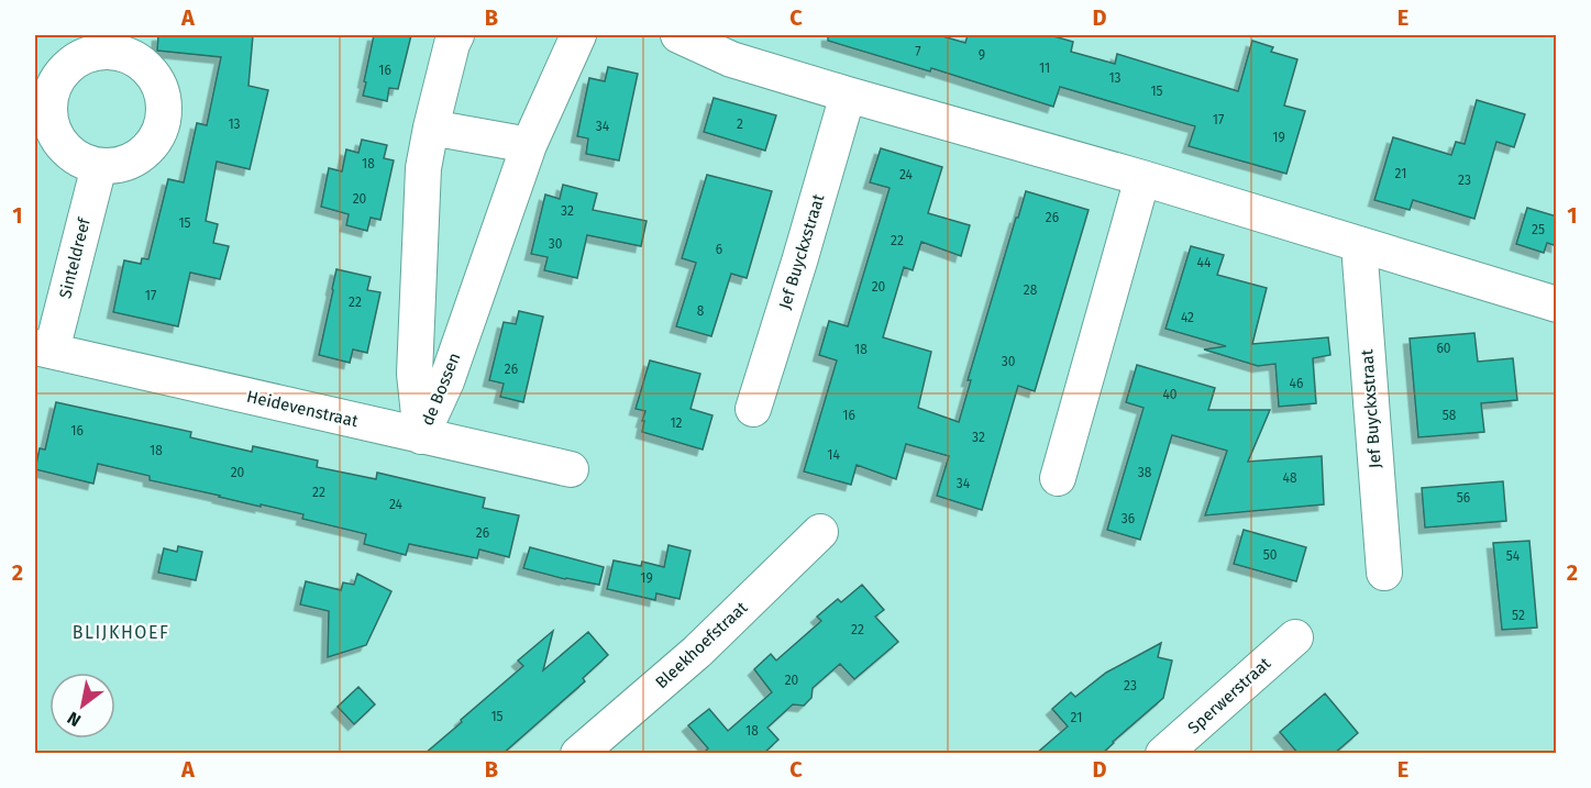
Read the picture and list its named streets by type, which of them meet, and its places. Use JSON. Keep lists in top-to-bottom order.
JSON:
{
  "streets": {
    "street": [
      "Jef Buyckxstraat",
      "Sinteldreef",
      "de Bossen",
      "Heidevenstraat",
      "Bleekhoefstraat",
      "Sperwerstraat"
    ]
  },
  "crossings": [
    ["Sinteldreef", "Heidevenstraat"],
    ["de Bossen", "Heidevenstraat"]
  ],
  "districts": ["BLIJKHOEF"],
  "house_numbers": [
    "7",
    "9",
    "11",
    "16",
    "13",
    "15",
    "17",
    "13",
    "2",
    "34",
    "19",
    "18",
    "21",
    "24",
    "23",
    "20",
    "32",
    "26",
    "15",
    "25",
    "22",
    "30",
    "6",
    "44",
    "20",
    "28",
    "17",
    "22",
    "8",
    "42",
    "60",
    "18",
    "30",
    "26",
    "46",
    "40",
    "16",
    "58",
    "12",
    "16",
    "32",
    "18",
    "14",
    "20",
    "38",
    "48",
    "34",
    "22",
    "56",
    "24",
    "36",
    "26",
    "50",
    "54",
    "19",
    "52",
    "22",
    "20",
    "23",
    "15",
    "21",
    "18"
  ],
  "north": "bottom left",
  "grid": {
    "columns": [
      "A",
      "B",
      "C",
      "D",
      "E"
    ],
    "rows": ["1", "2"]
  }
}
